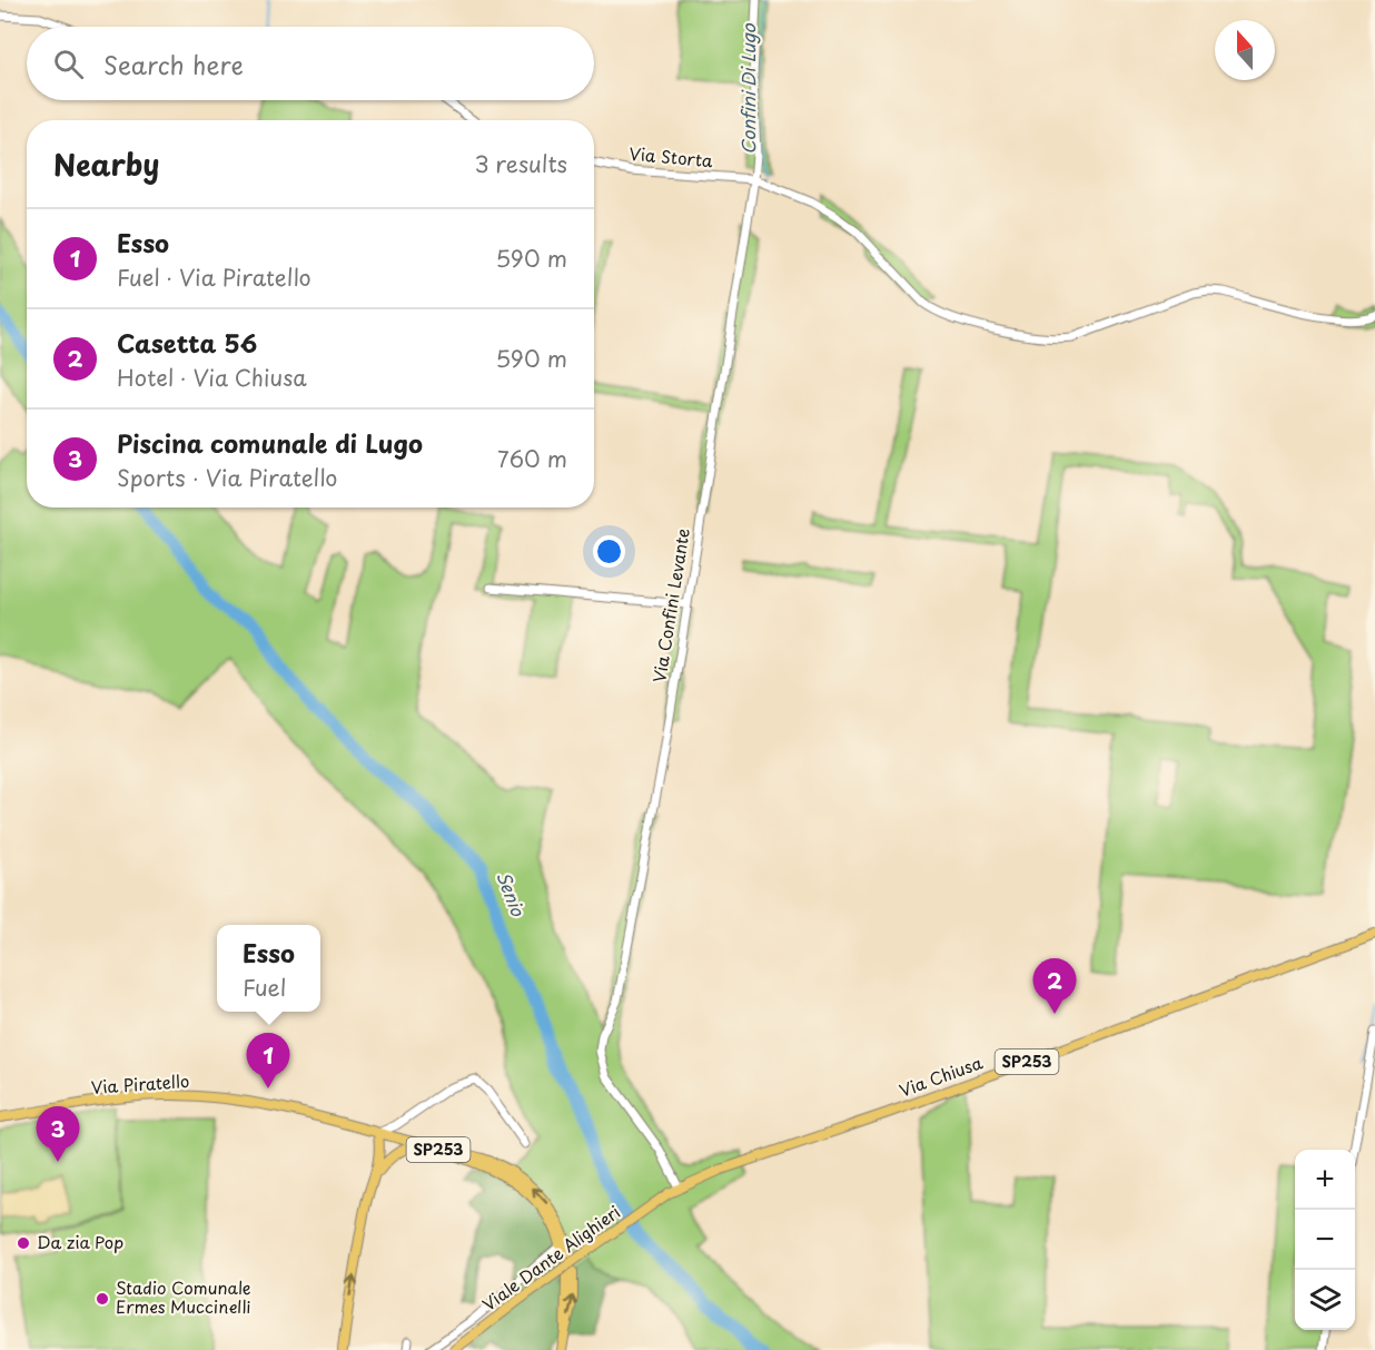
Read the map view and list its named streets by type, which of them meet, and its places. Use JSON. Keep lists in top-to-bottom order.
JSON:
{
  "streets": {
    "main road": [
      "SP253",
      "Via Chiusa",
      "Via Piratello",
      "Viale Dante Alighieri"
    ],
    "street": ["Via Storta", "Via Confini Levante"]
  },
  "crossings": [
    ["Via Storta", "Via Confini Levante"],
    ["Via Confini Levante", "Via Chiusa"],
    ["SP253", "Via Piratello"],
    ["Via Chiusa", "Viale Dante Alighieri"]
  ],
  "water": ["Confini Di Lugo", "Senio"],
  "places": ["Da zia Pop", "Stadio Comunale Ermes Muccinelli"],
  "north": "top",
  "page": {
    "search": "Search here",
    "heading": ["Nearby", "3 results"],
    "list": [
      {
        "mark": "1",
        "name": "Esso",
        "note": "Fuel · Via Piratello",
        "value": "590 m"
      },
      {
        "mark": "2",
        "name": "Casetta 56",
        "note": "Hotel · Via Chiusa",
        "value": "590 m"
      },
      {
        "mark": "3",
        "name": "Piscina comunale di Lugo",
        "note": "Sports · Via Piratello",
        "value": "760 m"
      }
    ],
    "popup": ["Esso", "Fuel"],
    "pins": ["2", "1", "3"],
    "map_buttons": ["+", "−"]
  }
}
